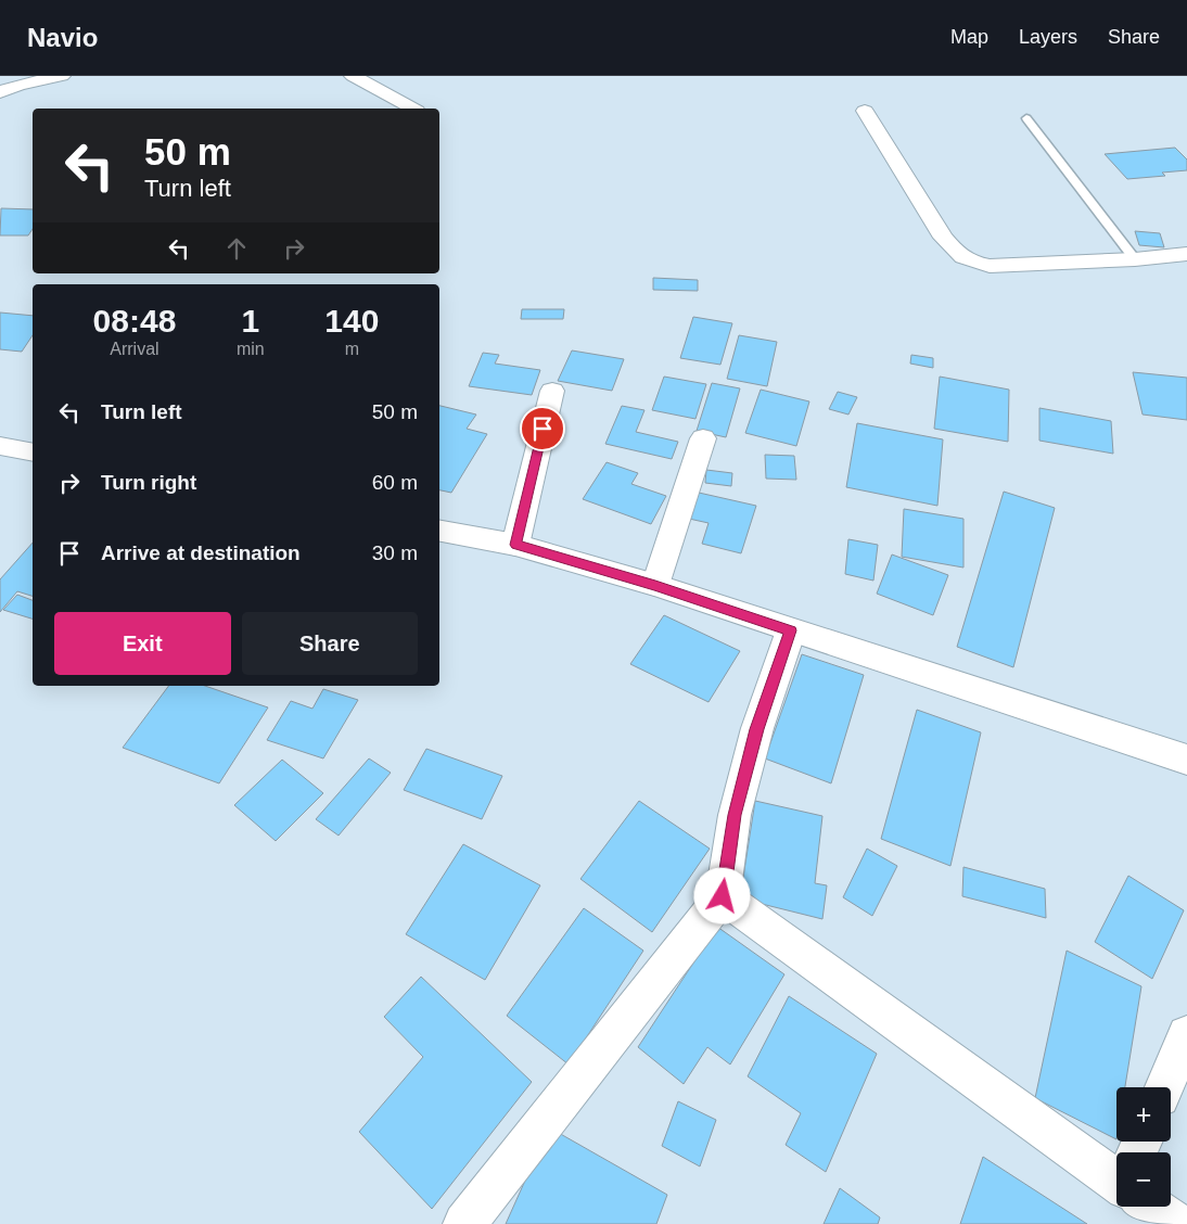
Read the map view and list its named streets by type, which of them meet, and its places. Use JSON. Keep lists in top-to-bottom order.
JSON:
{
  "page": {
    "header": "Navio",
    "nav": ["Map", "Layers", "Share"],
    "turn": ["50 m", "Turn left"],
    "eta": [
      "08:48",
      "Arrival",
      "1",
      "min",
      "140",
      "m"
    ],
    "list": [
      {
        "name": "Turn left",
        "value": "50 m"
      },
      {
        "name": "Turn right",
        "value": "60 m"
      },
      {
        "name": "Arrive at destination",
        "value": "30 m"
      }
    ],
    "buttons": ["Exit", "Share"],
    "map_buttons": ["+", "−"]
  }
}
